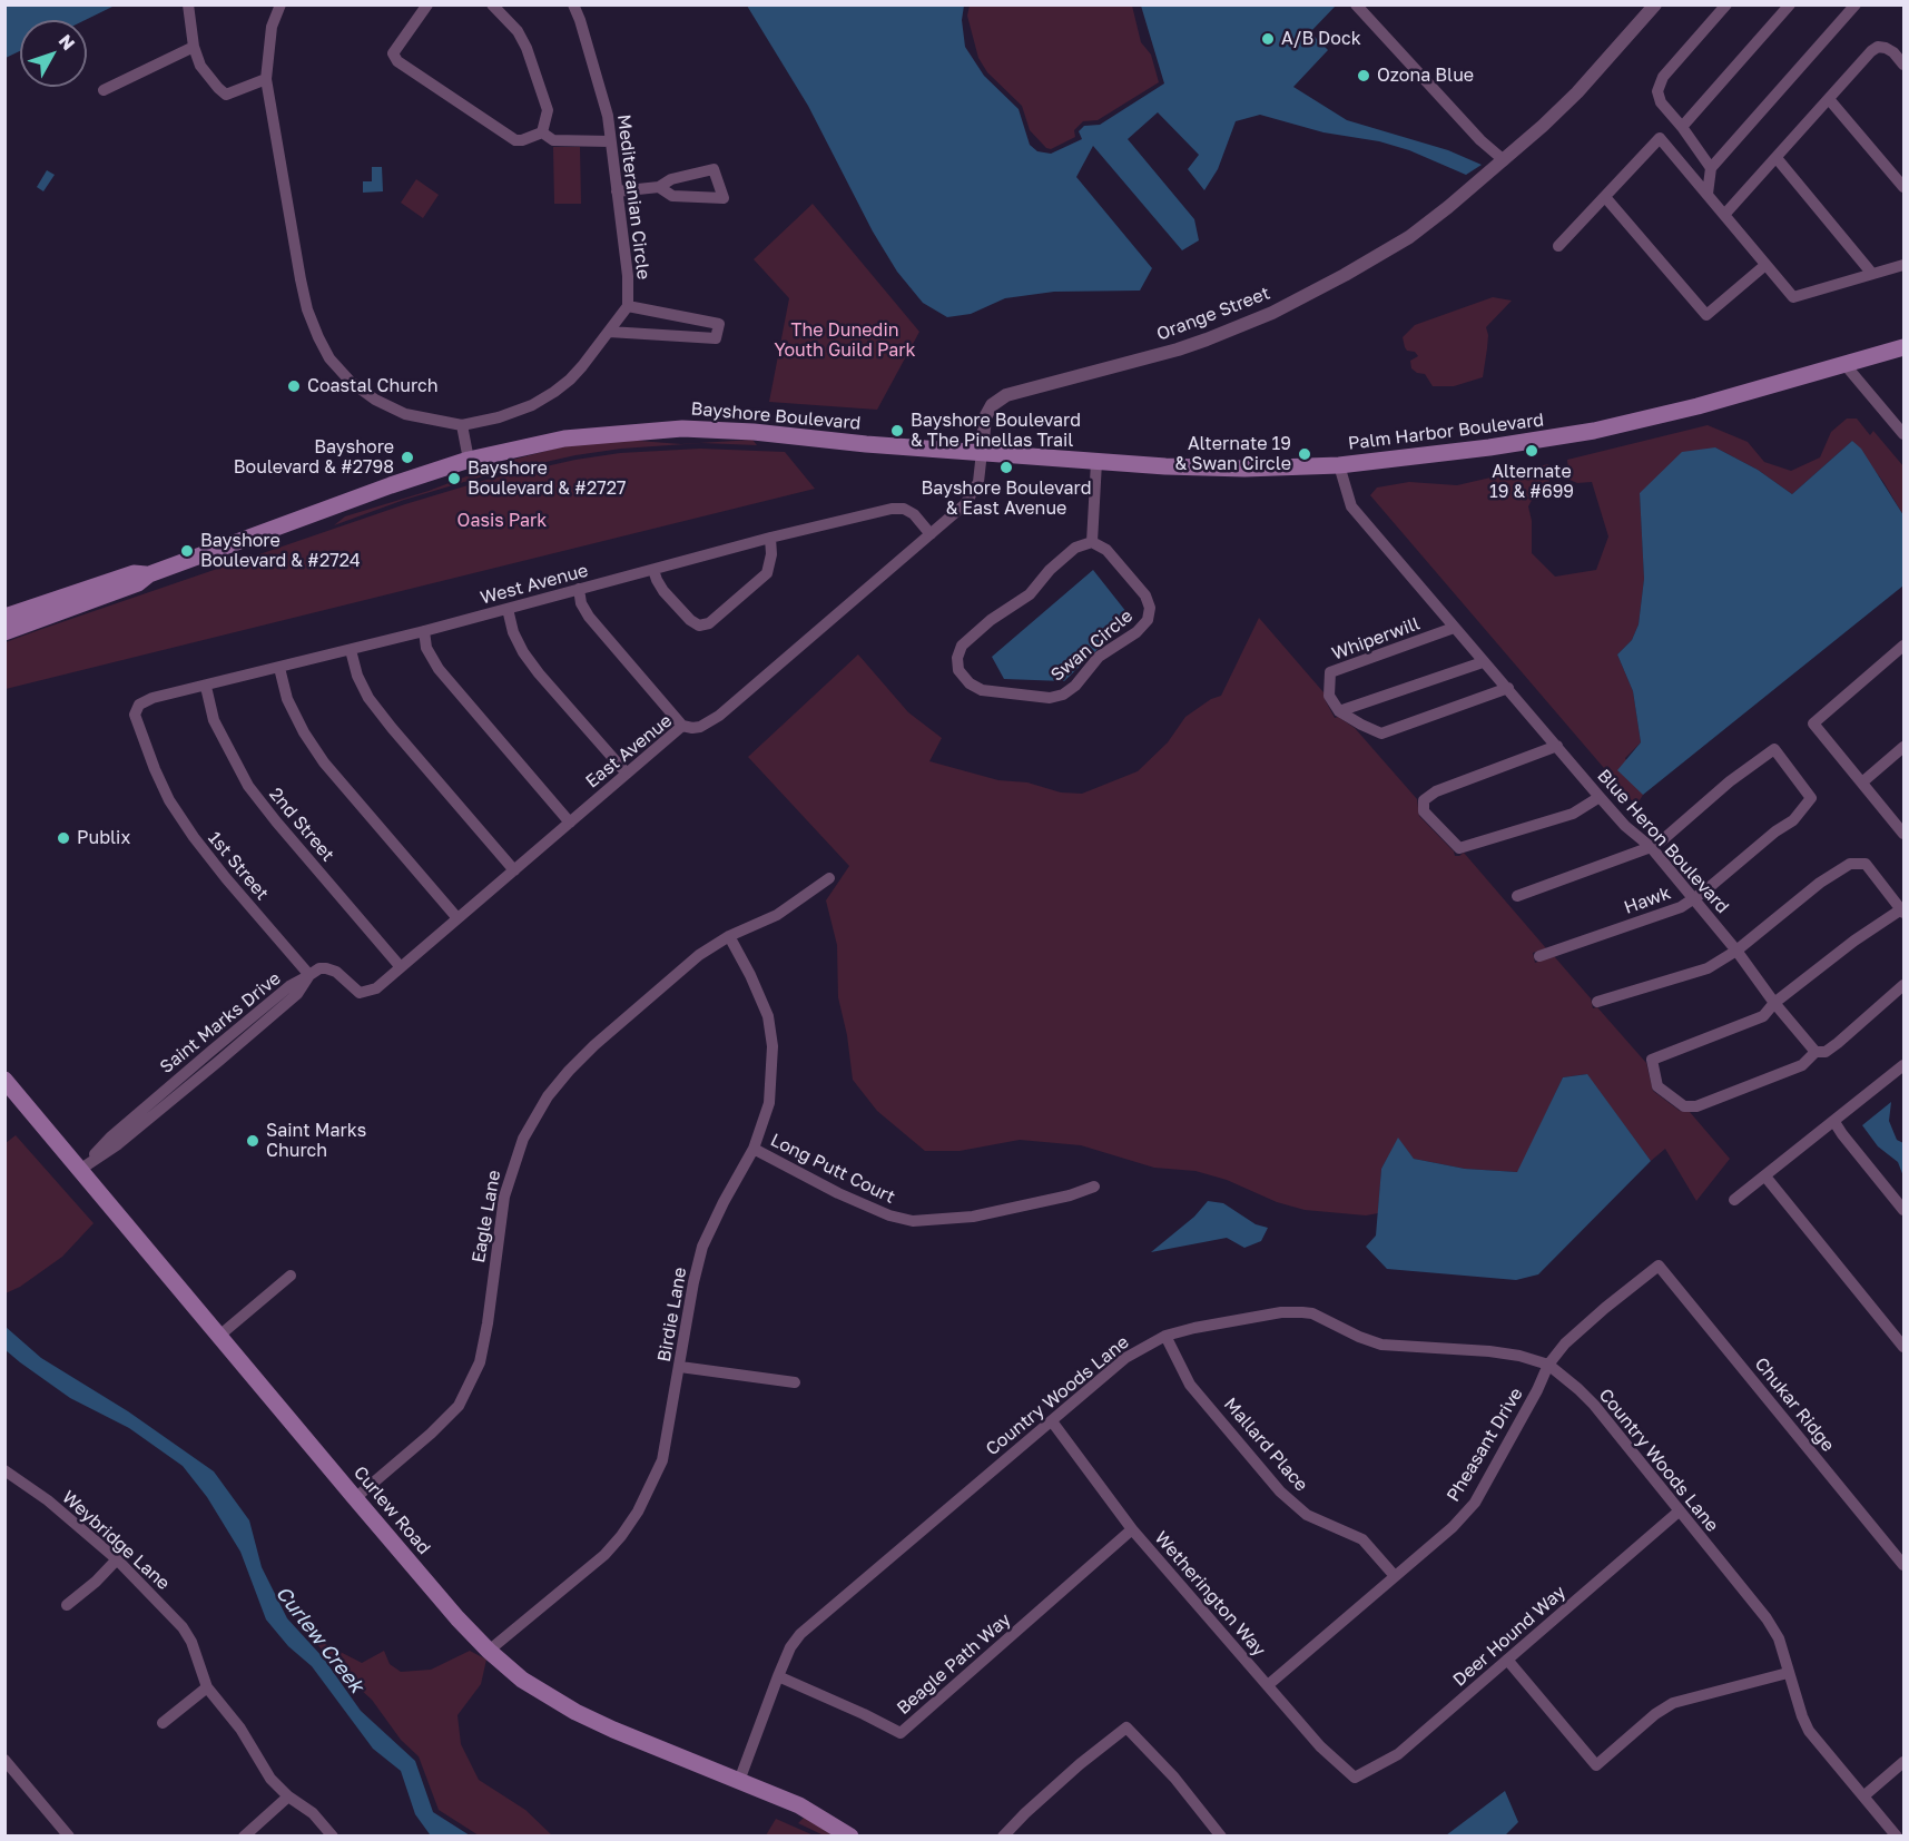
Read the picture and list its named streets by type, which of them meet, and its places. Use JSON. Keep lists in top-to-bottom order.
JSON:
{
  "streets": {
    "main road": ["Bayshore Boulevard", "Palm Harbor Boulevard", "Curlew Road"],
    "street": [
      "Mediteranian Circle",
      "Orange Street",
      "West Avenue",
      "Whiperwill",
      "Swan Circle",
      "East Avenue",
      "2nd Street",
      "Blue Heron Boulevard",
      "1st Street",
      "Hawk",
      "Saint Marks Drive",
      "Long Putt Court",
      "Eagle Lane",
      "Birdie Lane",
      "Country Woods Lane",
      "Chukar Ridge",
      "Mallard Place",
      "Pheasant Drive",
      "Weybridge Lane",
      "Wetherington Way",
      "Deer Hound Way",
      "Beagle Path Way"
    ]
  },
  "crossings": [
    ["Orange Street", "Bayshore Boulevard"],
    ["Orange Street", "Palm Harbor Boulevard"],
    ["Orange Street", "East Avenue"],
    ["Bayshore Boulevard", "Palm Harbor Boulevard"],
    ["Bayshore Boulevard", "East Avenue"],
    ["Palm Harbor Boulevard", "East Avenue"],
    ["Palm Harbor Boulevard", "Blue Heron Boulevard"],
    ["West Avenue", "East Avenue"],
    ["West Avenue", "2nd Street"],
    ["West Avenue", "1st Street"],
    ["Whiperwill", "Blue Heron Boulevard"],
    ["East Avenue", "2nd Street"],
    ["East Avenue", "1st Street"],
    ["East Avenue", "Saint Marks Drive"],
    ["Blue Heron Boulevard", "Hawk"],
    ["1st Street", "Saint Marks Drive"],
    ["Saint Marks Drive", "Curlew Road"],
    ["Long Putt Court", "Birdie Lane"],
    ["Eagle Lane", "Birdie Lane"],
    ["Eagle Lane", "Curlew Road"],
    ["Birdie Lane", "Curlew Road"],
    ["Country Woods Lane", "Mallard Place"],
    ["Country Woods Lane", "Pheasant Drive"],
    ["Country Woods Lane", "Curlew Road"],
    ["Country Woods Lane", "Wetherington Way"],
    ["Country Woods Lane", "Deer Hound Way"],
    ["Country Woods Lane", "Beagle Path Way"],
    ["Chukar Ridge", "Pheasant Drive"],
    ["Mallard Place", "Pheasant Drive"],
    ["Pheasant Drive", "Wetherington Way"],
    ["Wetherington Way", "Deer Hound Way"],
    ["Wetherington Way", "Beagle Path Way"]
  ],
  "water": ["Curlew Creek"],
  "parks": ["The Dunedin Youth Guild Park", "Oasis Park"],
  "places": [
    "A/B Dock",
    "Ozona Blue",
    "Coastal Church",
    "Bayshore Boulevard & The Pinellas Trail",
    "Alternate 19 & #699",
    "Alternate 19 & Swan Circle",
    "Bayshore Boulevard & #2798",
    "Bayshore Boulevard & East Avenue",
    "Bayshore Boulevard & #2727",
    "Bayshore Boulevard & #2724",
    "Publix",
    "Saint Marks Church"
  ],
  "north": "top right"
}
